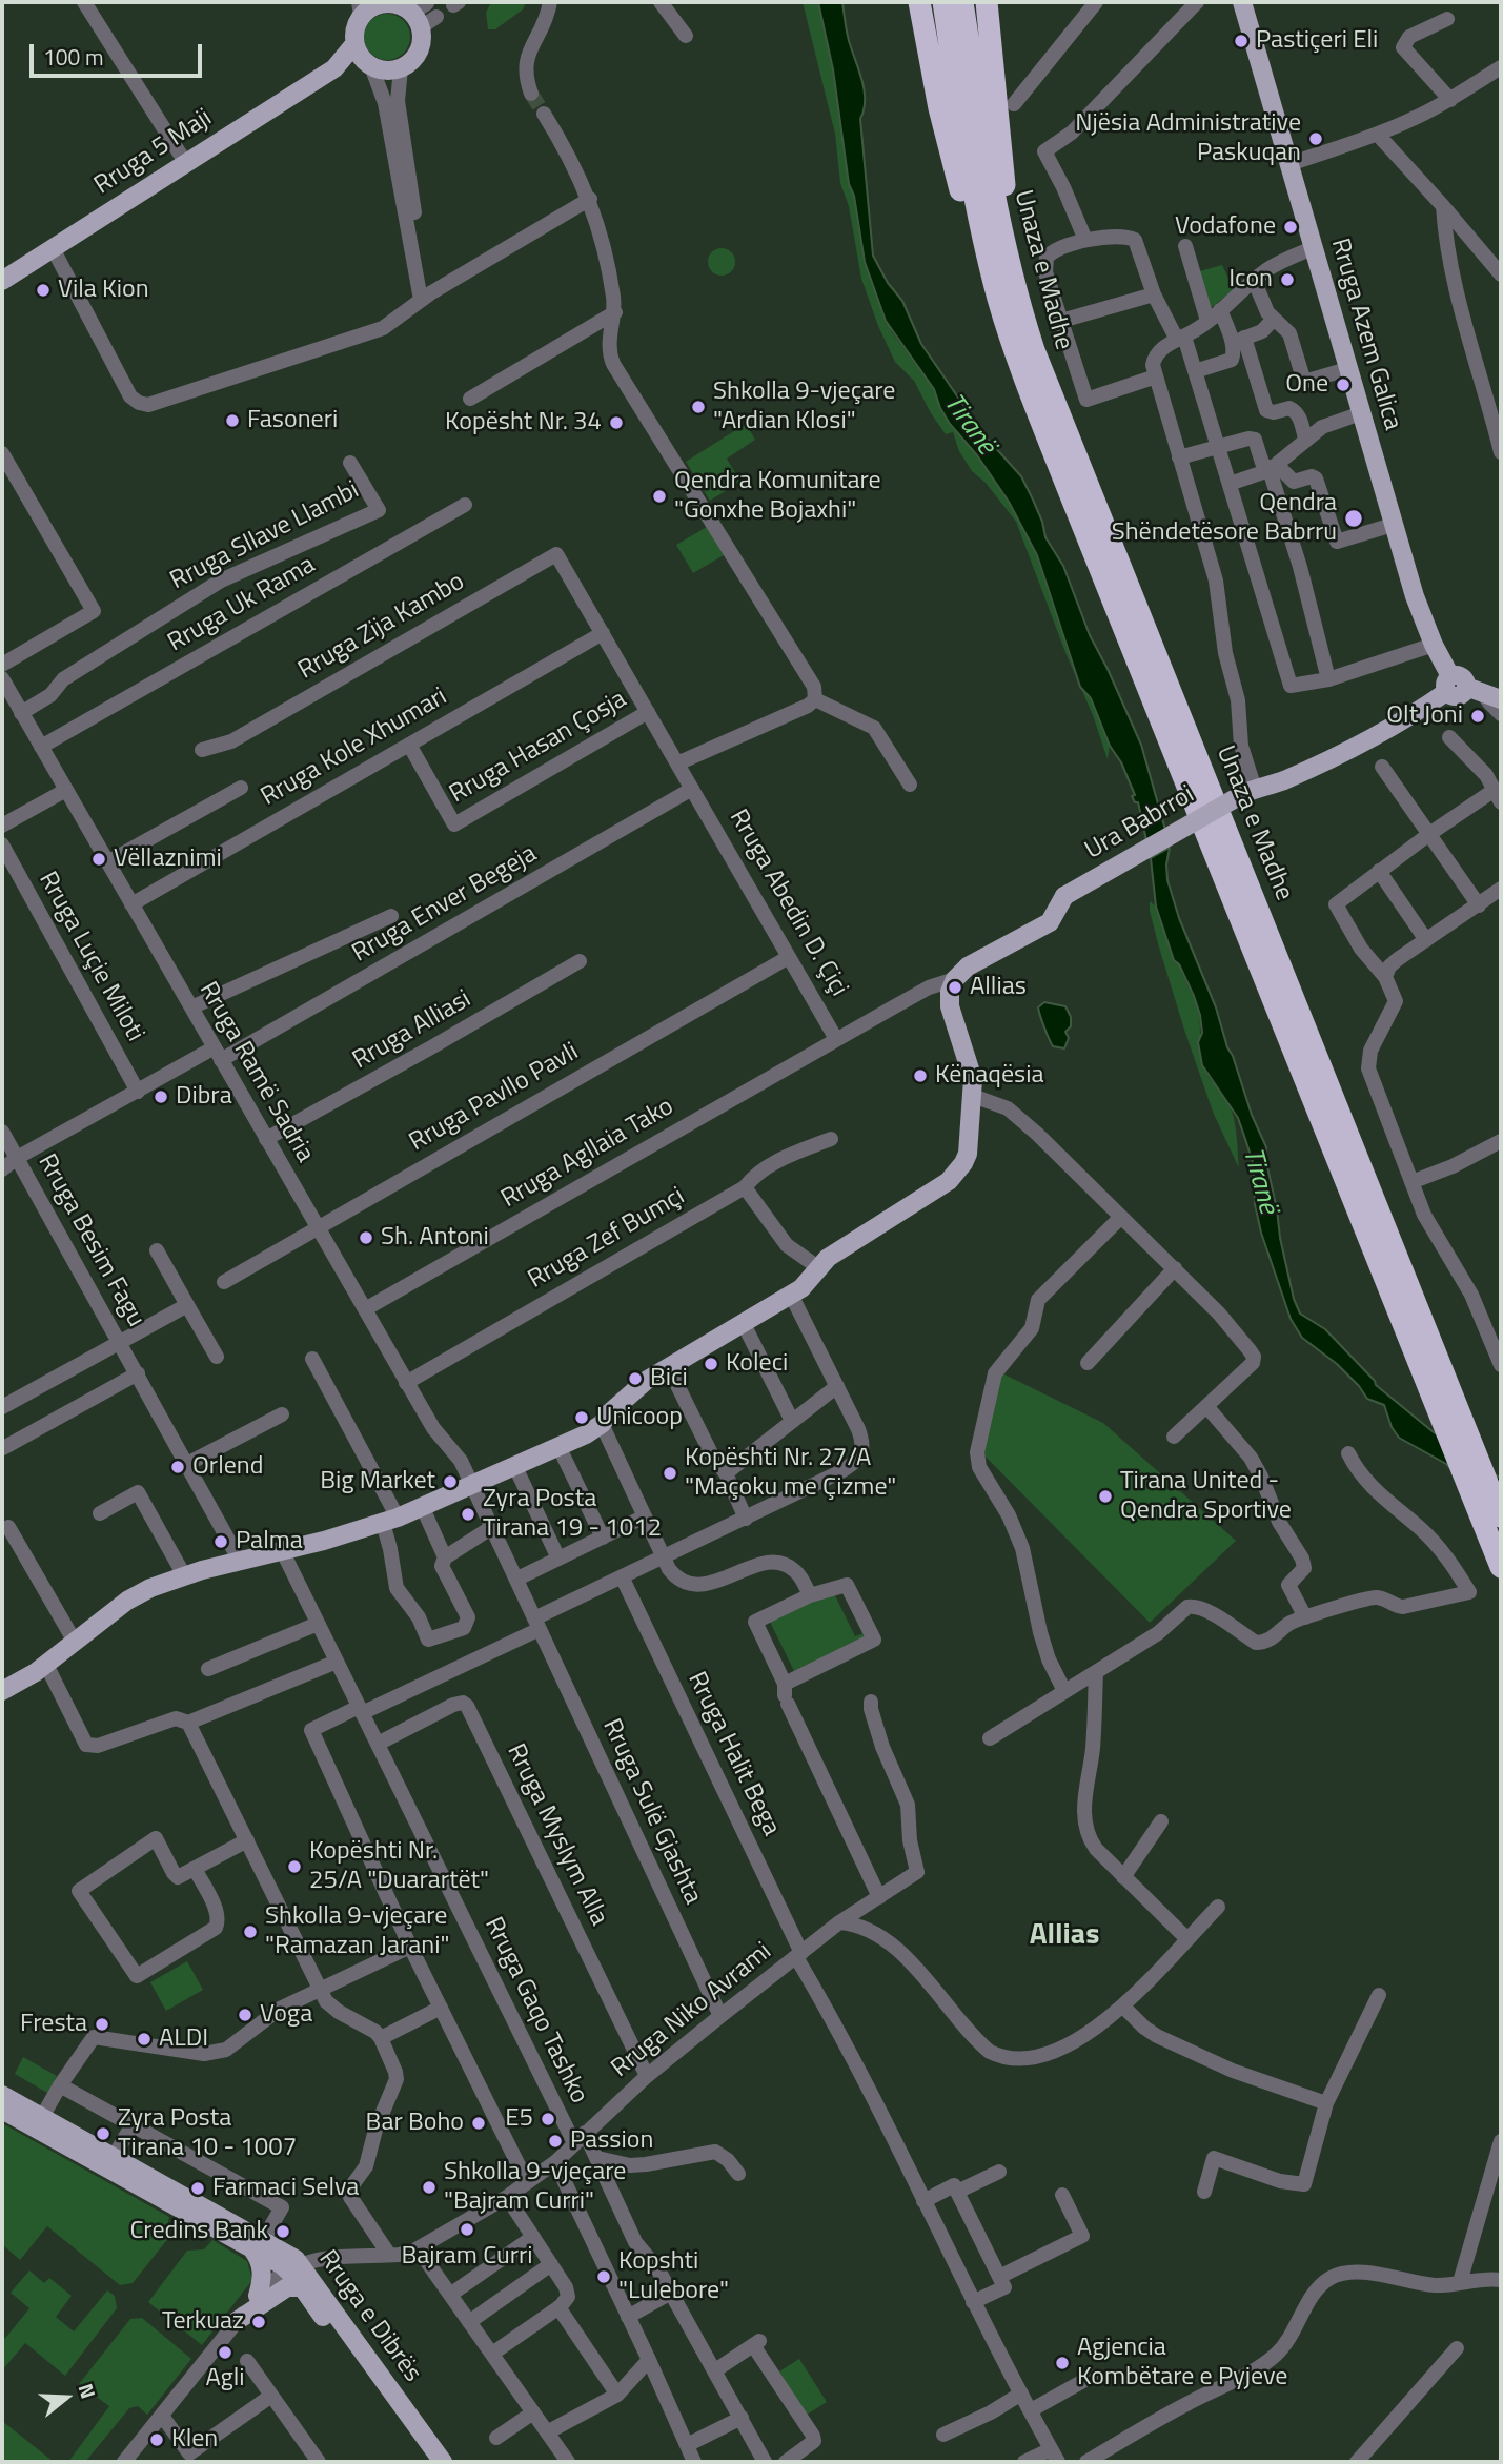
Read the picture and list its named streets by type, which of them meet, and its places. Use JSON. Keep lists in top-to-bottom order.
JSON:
{
  "streets": {
    "highway": ["Unaza e Madhe"],
    "main road": [
      "Rruga 5 Maji",
      "Rruga Azem Galica",
      "Ura Babrroi",
      "Rruga Abedin D. Çiçi",
      "Rruga e Dibrës"
    ],
    "street": [
      "Rruga Sllave Llambi",
      "Rruga Uk Rama",
      "Rruga Zija Kambo",
      "Rruga Kole Xhumari",
      "Rruga Hasan Çosja",
      "Rruga Enver Begeja",
      "Rruga Luçie Miloti",
      "Rruga Alliasi",
      "Rruga Ramë Sadria",
      "Rruga Pavllo Pavli",
      "Rruga Agllaia Tako",
      "Rruga Zef Bumçi",
      "Rruga Besim Fagu",
      "Rruga Halit Bega",
      "Rruga Sulë Gjashta",
      "Rruga Myslym Alla",
      "Rruga Gaqo Tashko",
      "Rruga Niko Avrami"
    ]
  },
  "crossings": [
    ["Rruga Sllave Llambi", "Rruga Ramë Sadria"],
    ["Rruga Uk Rama", "Rruga Ramë Sadria"],
    ["Rruga Zija Kambo", "Rruga Abedin D. Çiçi"],
    ["Rruga Kole Xhumari", "Rruga Hasan Çosja"],
    ["Rruga Kole Xhumari", "Rruga Abedin D. Çiçi"],
    ["Rruga Kole Xhumari", "Rruga Ramë Sadria"],
    ["Rruga Hasan Çosja", "Rruga Abedin D. Çiçi"],
    ["Ura Babrroi", "Rruga Abedin D. Çiçi"],
    ["Rruga Abedin D. Çiçi", "Rruga Enver Begeja"],
    ["Rruga Abedin D. Çiçi", "Rruga Pavllo Pavli"],
    ["Rruga Abedin D. Çiçi", "Rruga Agllaia Tako"],
    ["Rruga Enver Begeja", "Rruga Luçie Miloti"],
    ["Rruga Enver Begeja", "Rruga Ramë Sadria"],
    ["Rruga Enver Begeja", "Rruga Besim Fagu"],
    ["Rruga Alliasi", "Rruga Ramë Sadria"],
    ["Rruga Ramë Sadria", "Rruga Pavllo Pavli"],
    ["Rruga Ramë Sadria", "Rruga Agllaia Tako"],
    ["Rruga Ramë Sadria", "Rruga Zef Bumçi"],
    ["Rruga Ramë Sadria", "Rruga Sulë Gjashta"],
    ["Rruga Halit Bega", "Rruga Niko Avrami"],
    ["Rruga Sulë Gjashta", "Rruga Niko Avrami"],
    ["Rruga Myslym Alla", "Rruga Gaqo Tashko"],
    ["Rruga Myslym Alla", "Rruga Niko Avrami"],
    ["Rruga Gaqo Tashko", "Rruga Niko Avrami"],
    ["Rruga Niko Avrami", "Rruga e Dibrës"]
  ],
  "districts": ["Allias"],
  "water": ["Tiranë"],
  "places": [
    "Pastiçeri Eli",
    "Njësia Administrative Paskuqan",
    "Vodafone",
    "Icon",
    "Vila Kion",
    "One",
    "Shkolla 9-vjeçare \"Ardian Klosi\"",
    "Fasoneri",
    "Kopësht Nr. 34",
    "Qendra Komunitare \"Gonxhe Bojaxhi\"",
    "Qendra Shëndetësore Babrru",
    "Olt Joni",
    "Vëllaznimi",
    "Allias",
    "Kënaqësia",
    "Dibra",
    "Sh. Antoni",
    "Koleci",
    "Bici",
    "Unicoop",
    "Orlend",
    "Kopështi Nr. 27/A \"Maçoku me Çizme\"",
    "Big Market",
    "Tirana United - Qendra Sportive",
    "Zyra Posta Tirana 19 - 1012",
    "Palma",
    "Kopështi Nr. 25/A \"Duarartët\"",
    "Shkolla 9-vjeçare \"Ramazan Jarani\"",
    "Voga",
    "Fresta",
    "ALDI",
    "E5",
    "Bar Boho",
    "Zyra Posta Tirana 10 - 1007",
    "Passion",
    "Shkolla 9-vjeçare \"Bajram Curri\"",
    "Farmaci Selva",
    "Bajram Curri",
    "Credins Bank",
    "Kopshti \"Lulebore\"",
    "Terkuaz",
    "Agli",
    "Agjencia Kombëtare e Pyjeve",
    "Klen"
  ],
  "scale_bar": "100 m",
  "north": "right"
}
